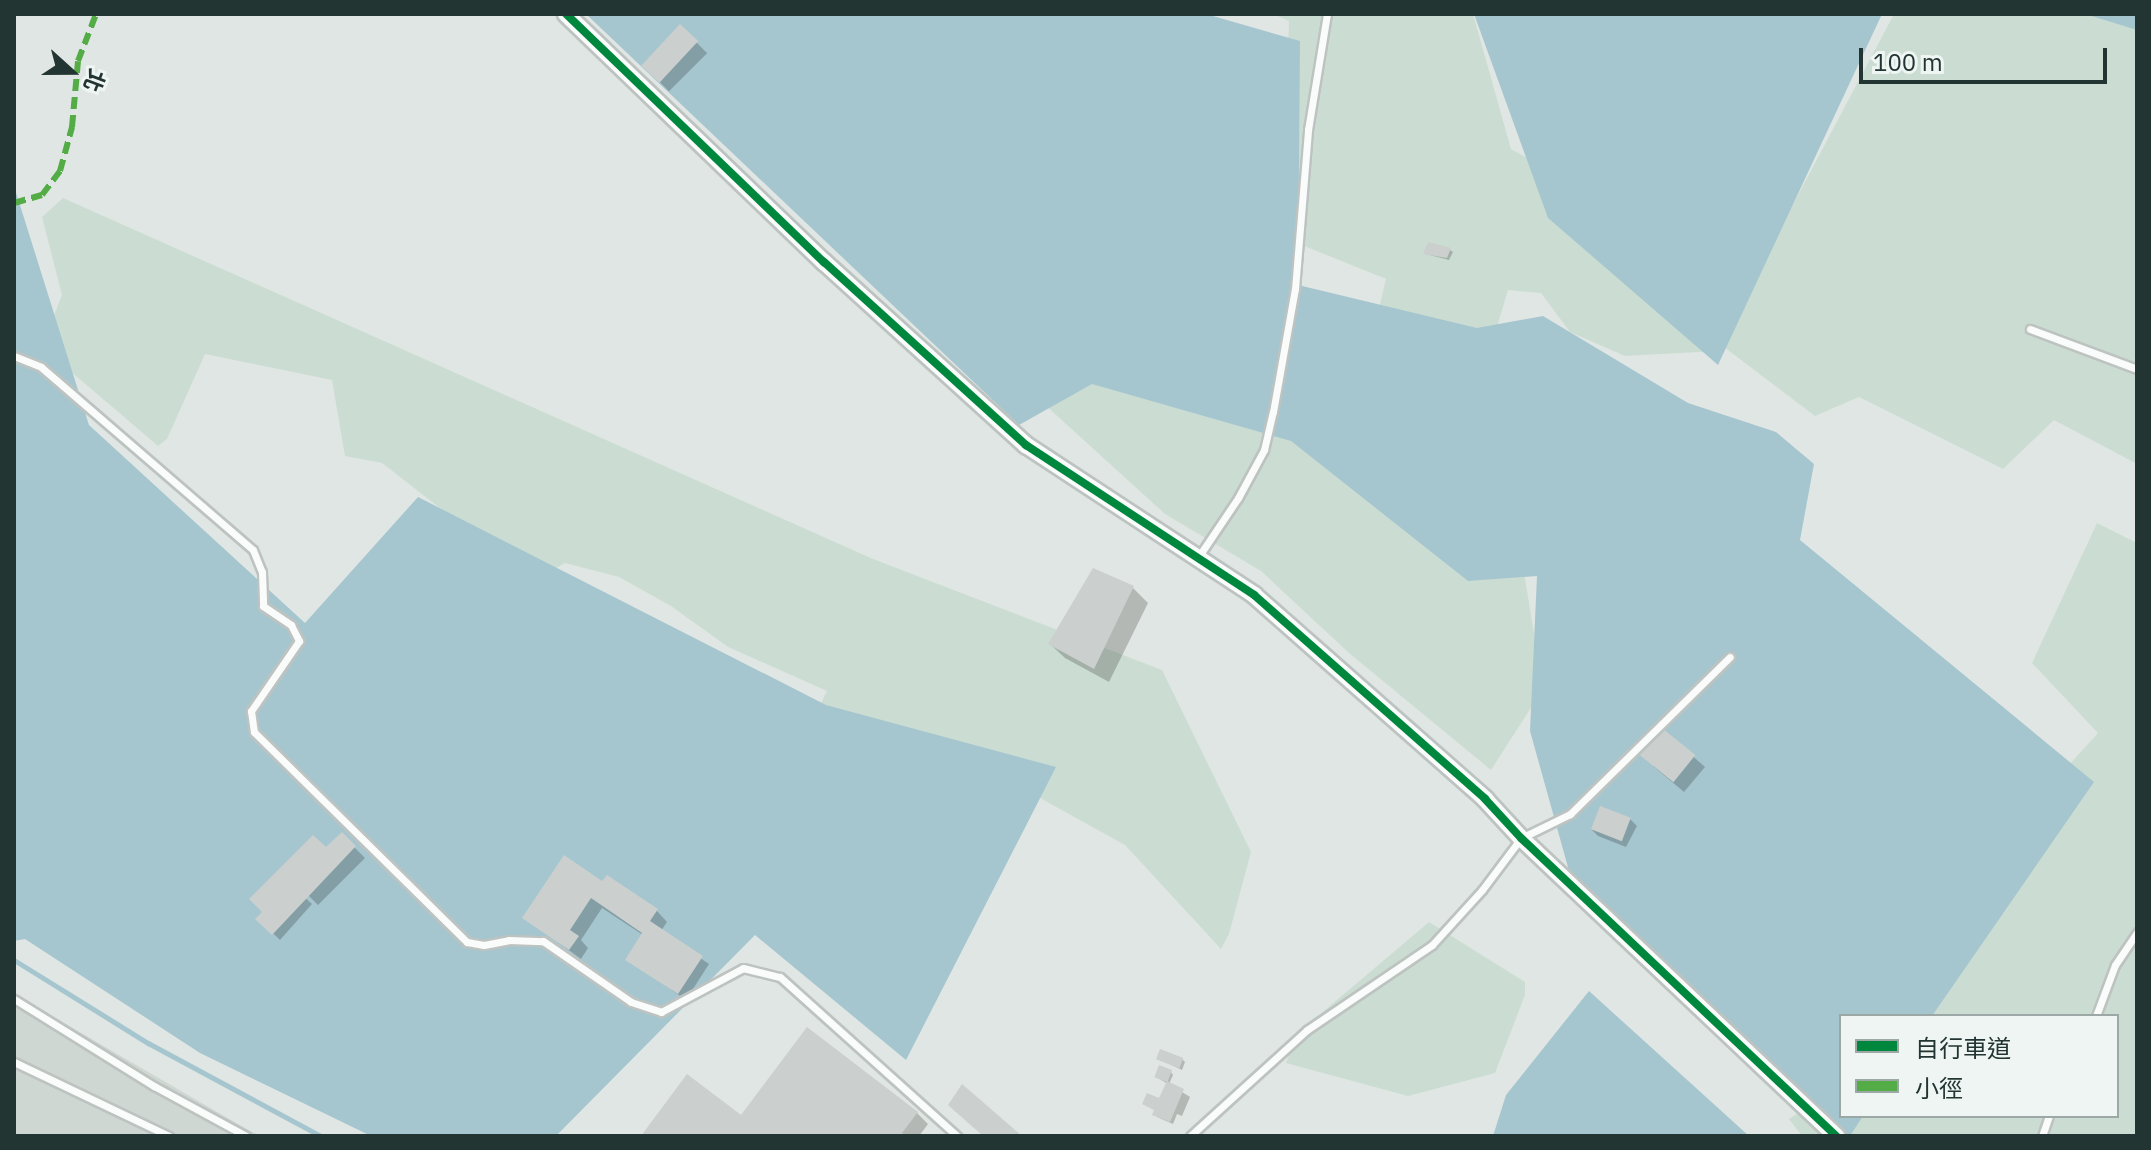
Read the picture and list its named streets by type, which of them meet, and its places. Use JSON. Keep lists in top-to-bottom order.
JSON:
{
  "legend": ["自行車道", "小徑"],
  "scale_bar": "100 m",
  "north": "right"
}
